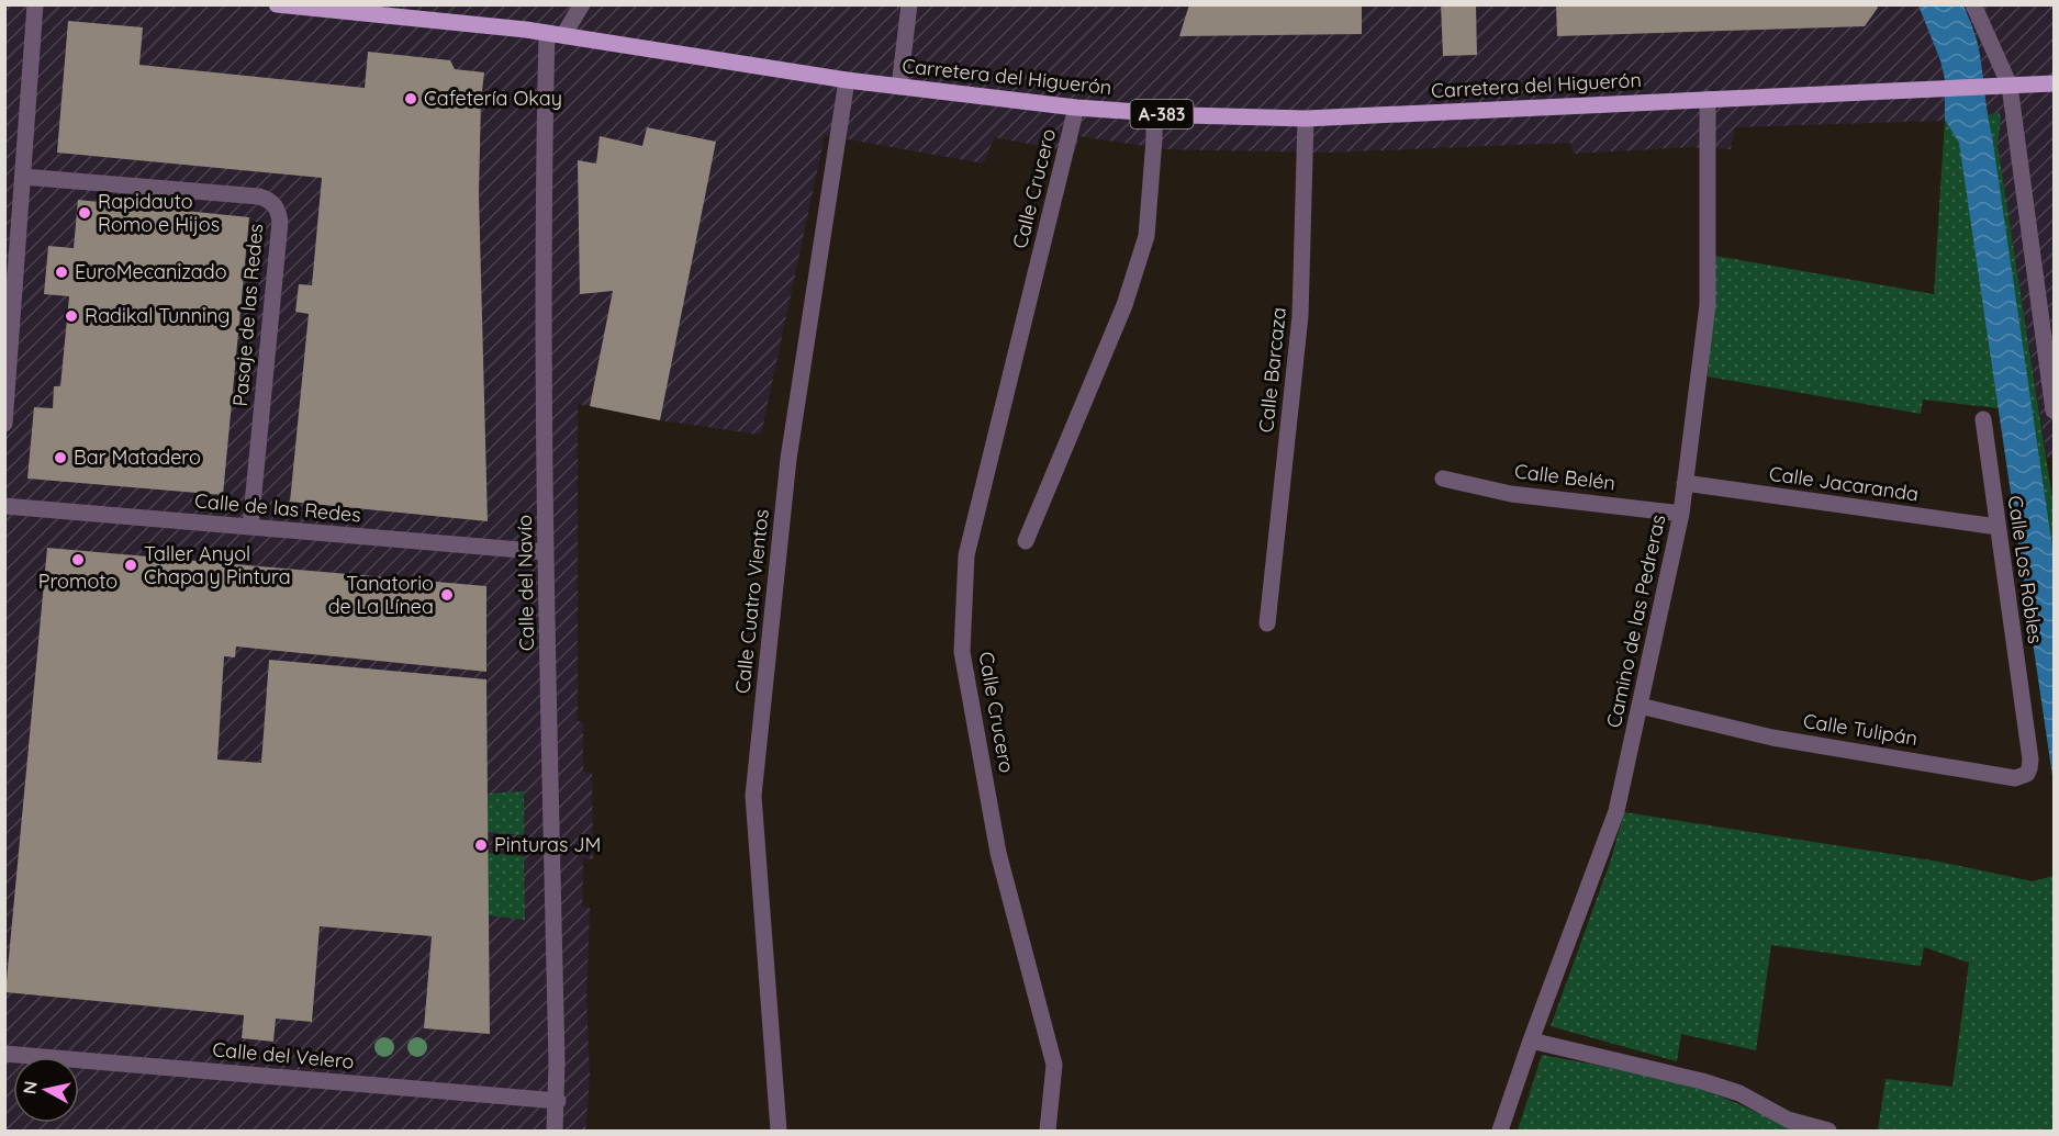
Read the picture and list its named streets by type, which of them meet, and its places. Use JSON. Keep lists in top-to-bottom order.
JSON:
{
  "streets": {
    "main road": ["Carretera del Higuerón", "A-383"],
    "street": [
      "Calle Crucero",
      "Pasaje de las Redes",
      "Calle Barcaza",
      "Calle Belén",
      "Calle Jacaranda",
      "Calle de las Redes",
      "Calle Los Robles",
      "Calle del Navío",
      "Calle Cuatro Vientos",
      "Camino de las Pedreras",
      "Calle Tulipán",
      "Calle del Velero"
    ]
  },
  "crossings": [
    ["Carretera del Higuerón", "Calle Crucero"],
    ["Carretera del Higuerón", "Calle Barcaza"],
    ["Carretera del Higuerón", "Calle del Navío"],
    ["Carretera del Higuerón", "Calle Cuatro Vientos"],
    ["Carretera del Higuerón", "Camino de las Pedreras"],
    ["Pasaje de las Redes", "Calle de las Redes"],
    ["Calle Belén", "Camino de las Pedreras"],
    ["Calle Jacaranda", "Calle Los Robles"],
    ["Calle Jacaranda", "Camino de las Pedreras"],
    ["Calle de las Redes", "Calle del Navío"],
    ["Calle Los Robles", "Calle Tulipán"],
    ["Calle del Navío", "Calle del Velero"],
    ["Camino de las Pedreras", "Calle Tulipán"]
  ],
  "places": [
    "Cafetería Okay",
    "Rapidauto Romo e Hijos",
    "EuroMecanizado",
    "Radikal Tunning",
    "Bar Matadero",
    "Promoto",
    "Taller Anyol Chapa y Pintura",
    "Tanatorio de La Línea",
    "Pinturas JM"
  ],
  "north": "left"
}
